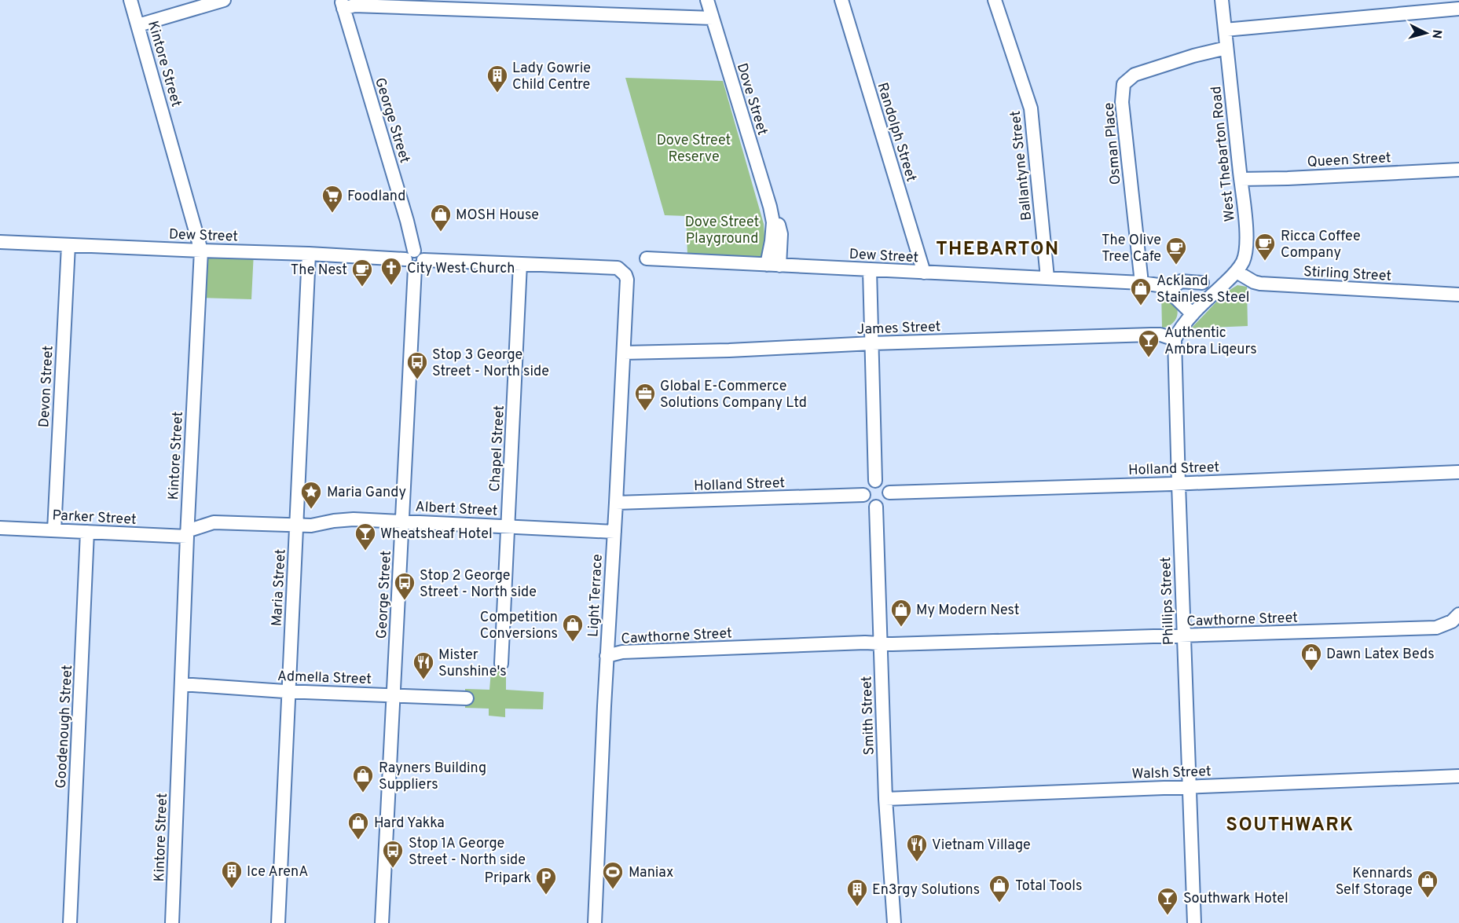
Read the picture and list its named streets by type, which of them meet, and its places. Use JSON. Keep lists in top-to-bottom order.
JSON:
{
  "streets": {
    "street": [
      "Kintore Street",
      "Dove Street",
      "George Street",
      "Randolph Street",
      "Osman Place",
      "West Thebarton Road",
      "Queen Street",
      "Ballantyne Street",
      "Dew Street",
      "Stirling Street",
      "James Street",
      "Devon Street",
      "Chapel Street",
      "Holland Street",
      "Albert Street",
      "Parker Street",
      "Maria Street",
      "Light Terrace",
      "Phillips Street",
      "Cawthorne Street",
      "Admella Street",
      "Smith Street",
      "Goodenough Street",
      "Walsh Street"
    ]
  },
  "crossings": [
    ["Kintore Street", "Dew Street"],
    ["Kintore Street", "Albert Street"],
    ["Kintore Street", "Parker Street"],
    ["Kintore Street", "Admella Street"],
    ["Dove Street", "Dew Street"],
    ["George Street", "Dew Street"],
    ["George Street", "Albert Street"],
    ["George Street", "Admella Street"],
    ["Randolph Street", "Dew Street"],
    ["Osman Place", "West Thebarton Road"],
    ["Osman Place", "Dew Street"],
    ["West Thebarton Road", "Queen Street"],
    ["West Thebarton Road", "Dew Street"],
    ["West Thebarton Road", "Stirling Street"],
    ["Ballantyne Street", "Dew Street"],
    ["Dew Street", "Devon Street"],
    ["Dew Street", "Chapel Street"],
    ["Dew Street", "Maria Street"],
    ["Dew Street", "Light Terrace"],
    ["James Street", "Light Terrace"],
    ["James Street", "Phillips Street"],
    ["Devon Street", "Parker Street"],
    ["Chapel Street", "Albert Street"],
    ["Holland Street", "Light Terrace"],
    ["Holland Street", "Phillips Street"],
    ["Holland Street", "Smith Street"],
    ["Albert Street", "Parker Street"],
    ["Albert Street", "Maria Street"],
    ["Albert Street", "Light Terrace"],
    ["Parker Street", "Goodenough Street"],
    ["Maria Street", "Admella Street"],
    ["Light Terrace", "Cawthorne Street"],
    ["Phillips Street", "Cawthorne Street"],
    ["Phillips Street", "Walsh Street"],
    ["Cawthorne Street", "Smith Street"],
    ["Smith Street", "Walsh Street"]
  ],
  "districts": ["THEBARTON", "SOUTHWARK"],
  "parks": ["Dove Street Reserve", "Dove Street Playground"],
  "places": {
    "building": ["Lady Gowrie Child Centre", "Ice ArenA", "En3rgy Solutions"],
    "supermarket": ["Foodland"],
    "shop": [
      "MOSH House",
      "Ackland Stainless Steel",
      "My Modern Nest",
      "Competition Conversions",
      "Dawn Latex Beds",
      "Rayners Building Suppliers",
      "Hard Yakka",
      "Kennards Self Storage",
      "Total Tools"
    ],
    "cafe": ["Ricca Coffee Company", "The Olive Tree Cafe", "The Nest"],
    "church": ["City West Church"],
    "bar": ["Authentic Ambra Liqeurs", "Wheatsheaf Hotel", "Southwark Hotel"],
    "bus stop": ["Stop 3 George Street - North side", "Stop 2 George Street - North side", "Stop 1A George Street - North side"],
    "office": ["Global E-Commerce Solutions Company Ltd"],
    "place": ["Maria Gandy"],
    "restaurant": ["Mister Sunshine's", "Vietnam Village"],
    "sports": ["Maniax"],
    "parking": ["Pripark"]
  },
  "north": "right"
}
